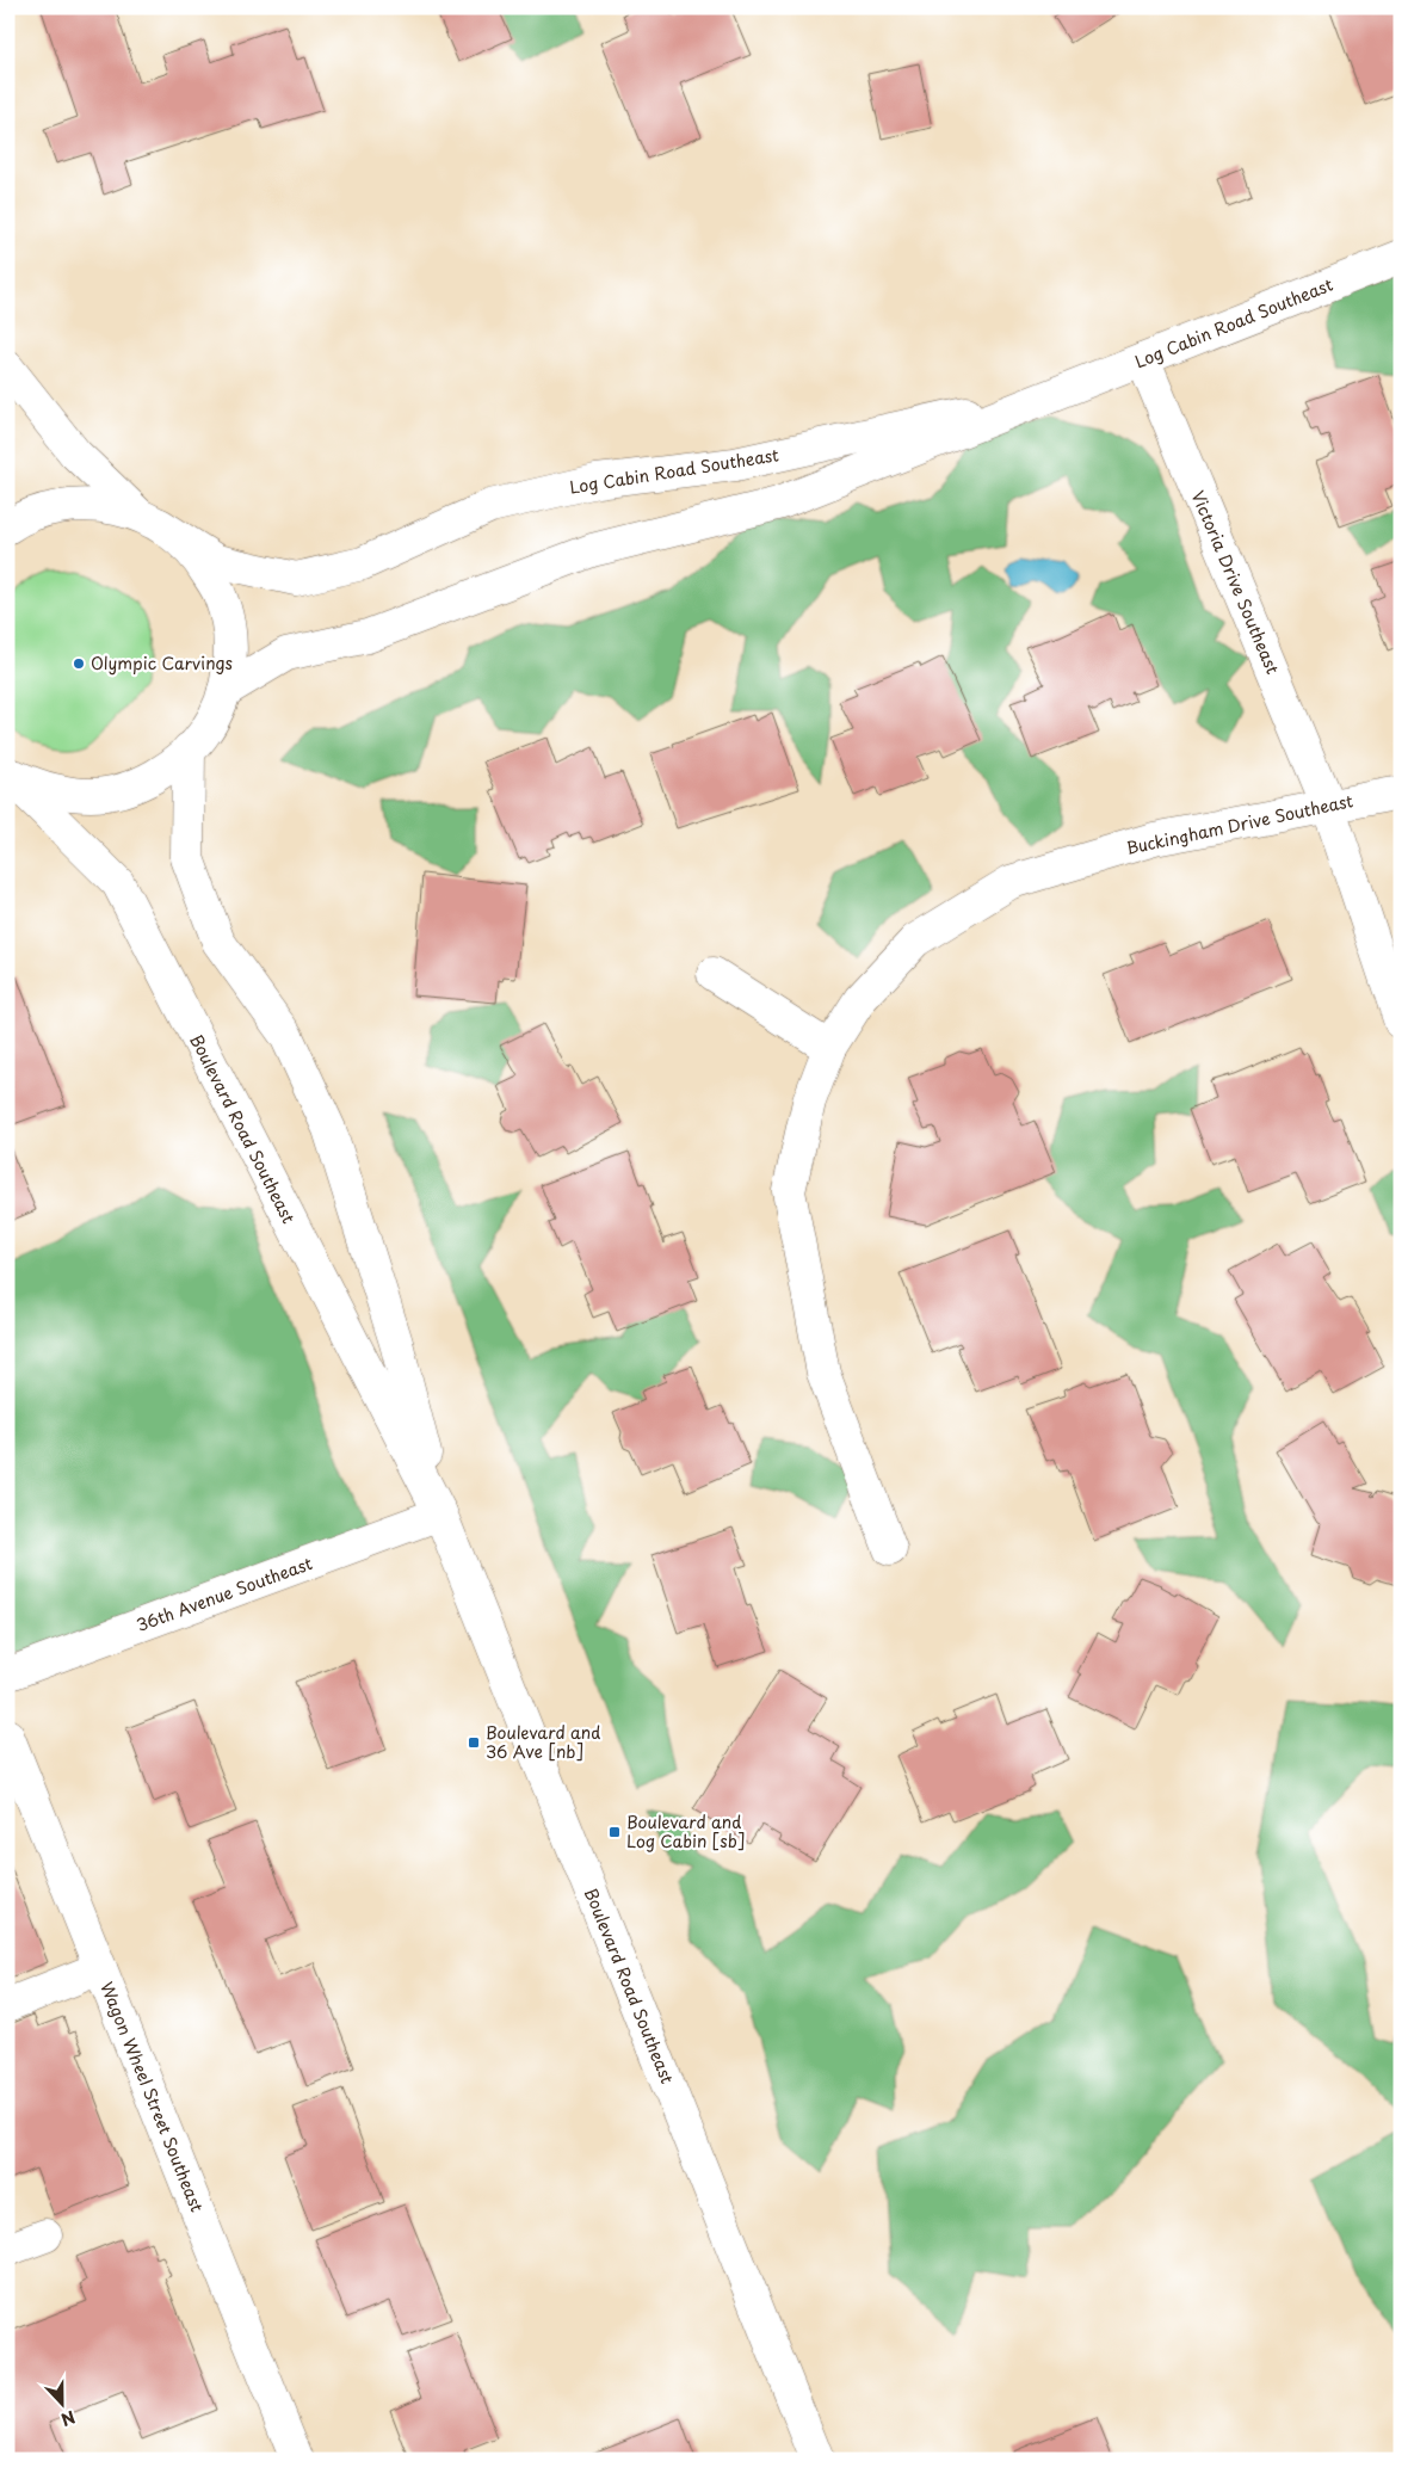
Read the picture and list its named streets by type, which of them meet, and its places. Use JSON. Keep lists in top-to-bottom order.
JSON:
{
  "streets": {
    "street": [
      "Log Cabin Road Southeast",
      "Victoria Drive Southeast",
      "Buckingham Drive Southeast",
      "Boulevard Road Southeast",
      "36th Avenue Southeast",
      "Wagon Wheel Street Southeast"
    ]
  },
  "crossings": [
    ["Log Cabin Road Southeast", "Victoria Drive Southeast"],
    ["Victoria Drive Southeast", "Buckingham Drive Southeast"],
    ["Boulevard Road Southeast", "36th Avenue Southeast"]
  ],
  "places": {
    "other": ["Olympic Carvings"],
    "transit": ["Boulevard and 36 Ave [nb]", "Boulevard and Log Cabin [sb]"]
  },
  "north": "bottom"
}
